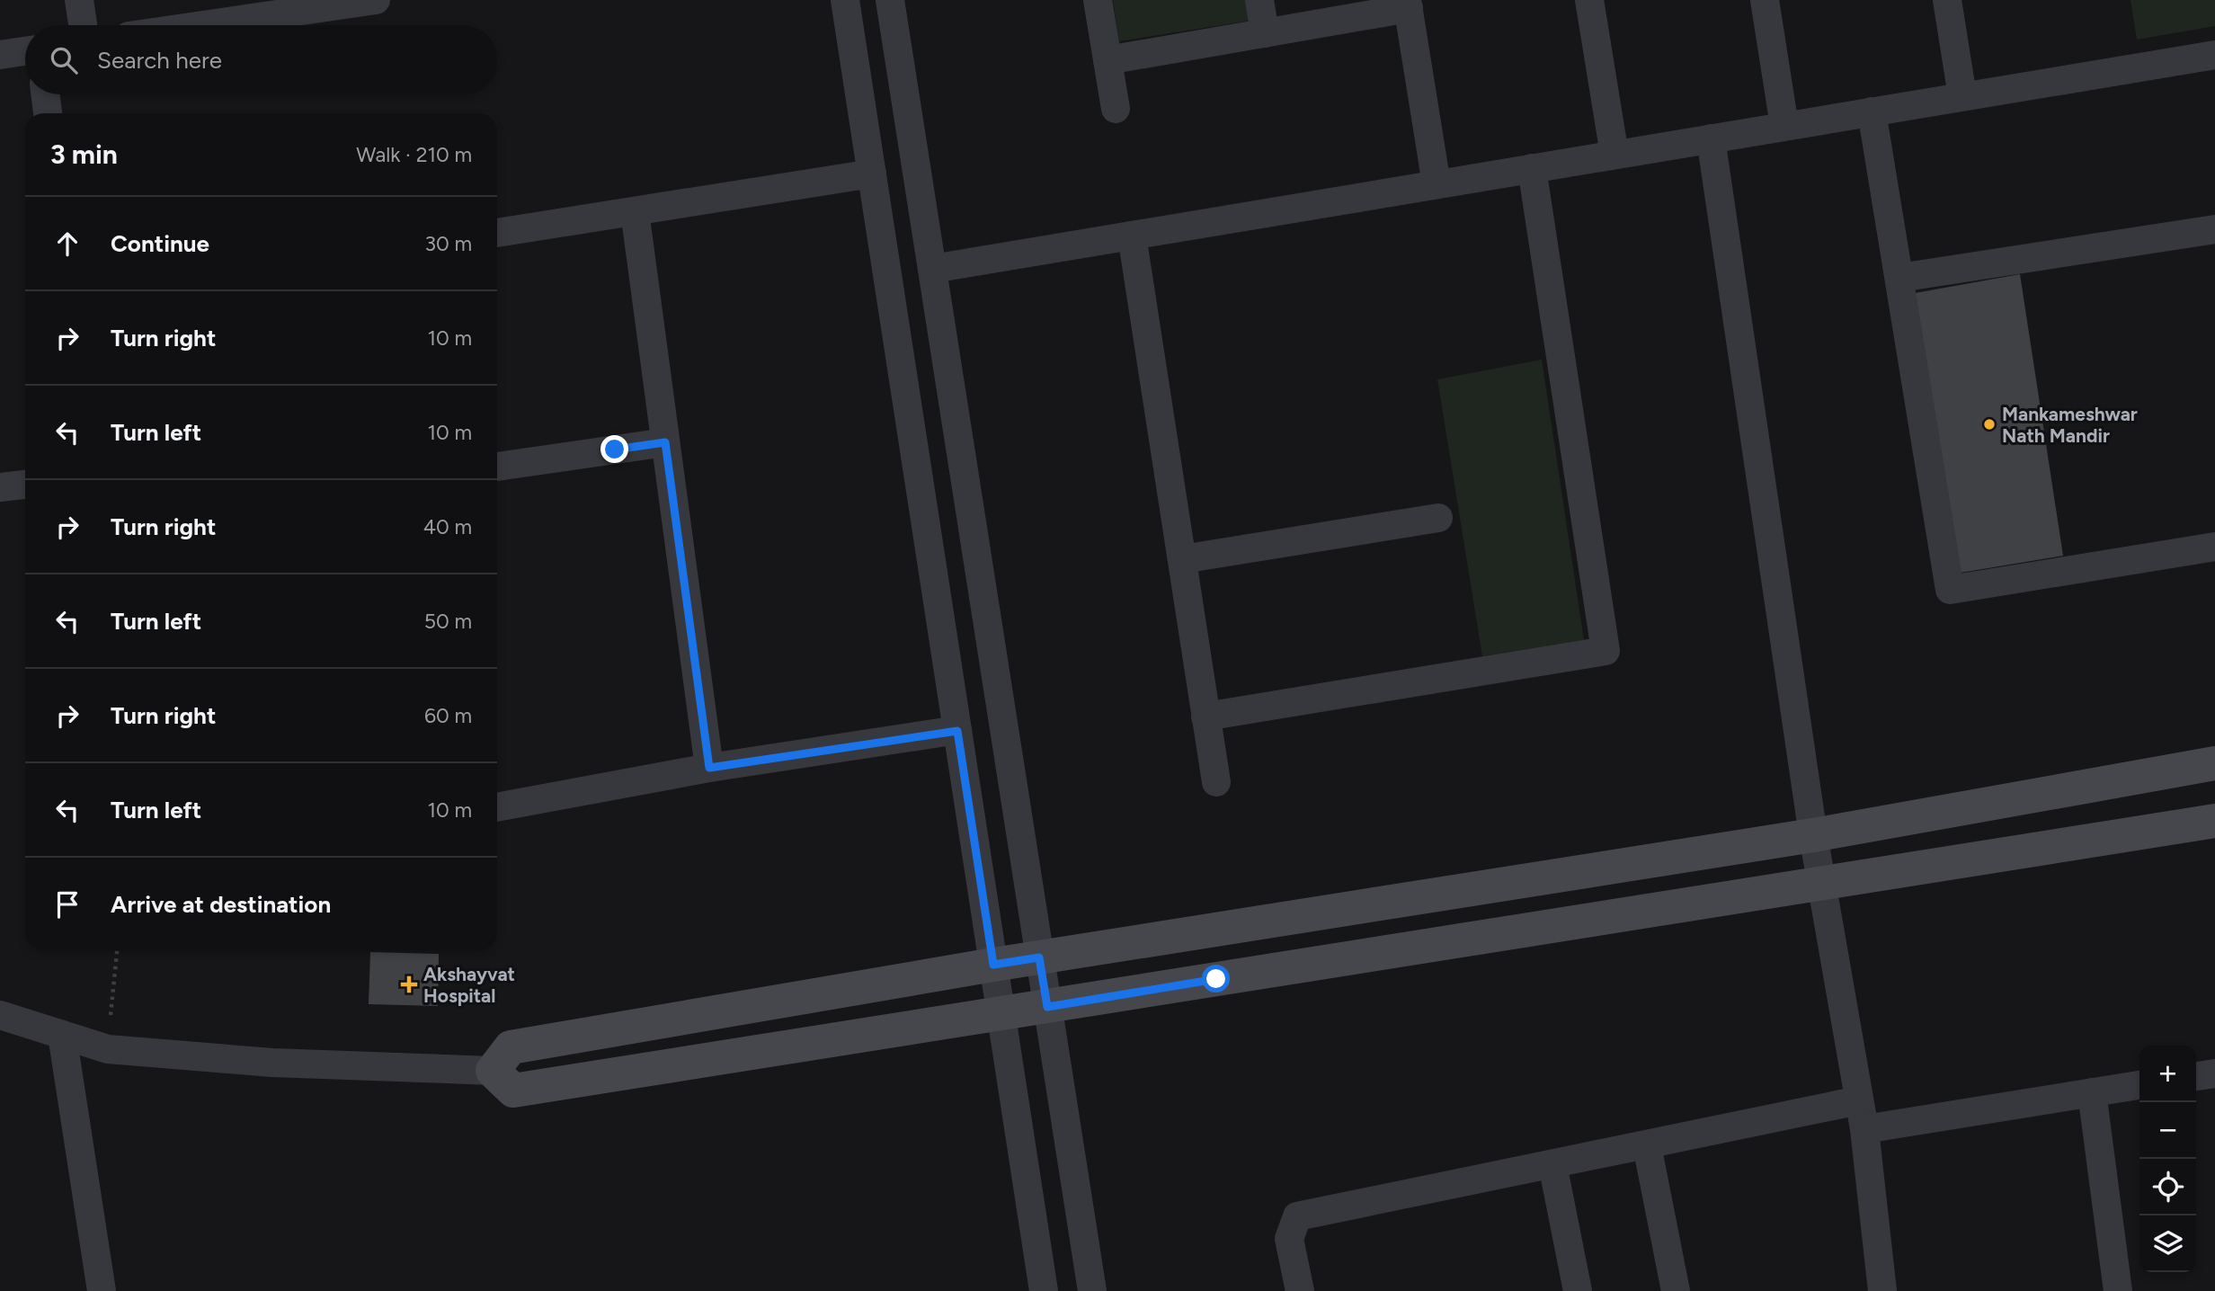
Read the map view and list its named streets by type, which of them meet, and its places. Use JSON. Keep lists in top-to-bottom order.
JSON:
{
  "places": {
    "other": ["Mankameshwar Nath Mandir"],
    "health": ["Akshayvat Hospital"]
  },
  "page": {
    "search": "Search here",
    "heading": ["3 min", "Walk · 210 m"],
    "list": [
      ["Continue", "30 m"],
      ["Turn right", "10 m"],
      ["Turn left", "10 m"],
      ["Turn right", "40 m"],
      ["Turn left", "50 m"],
      ["Turn right", "60 m"],
      ["Turn left", "10 m"],
      "Arrive at destination"
    ],
    "map_buttons": ["+", "−"]
  }
}
